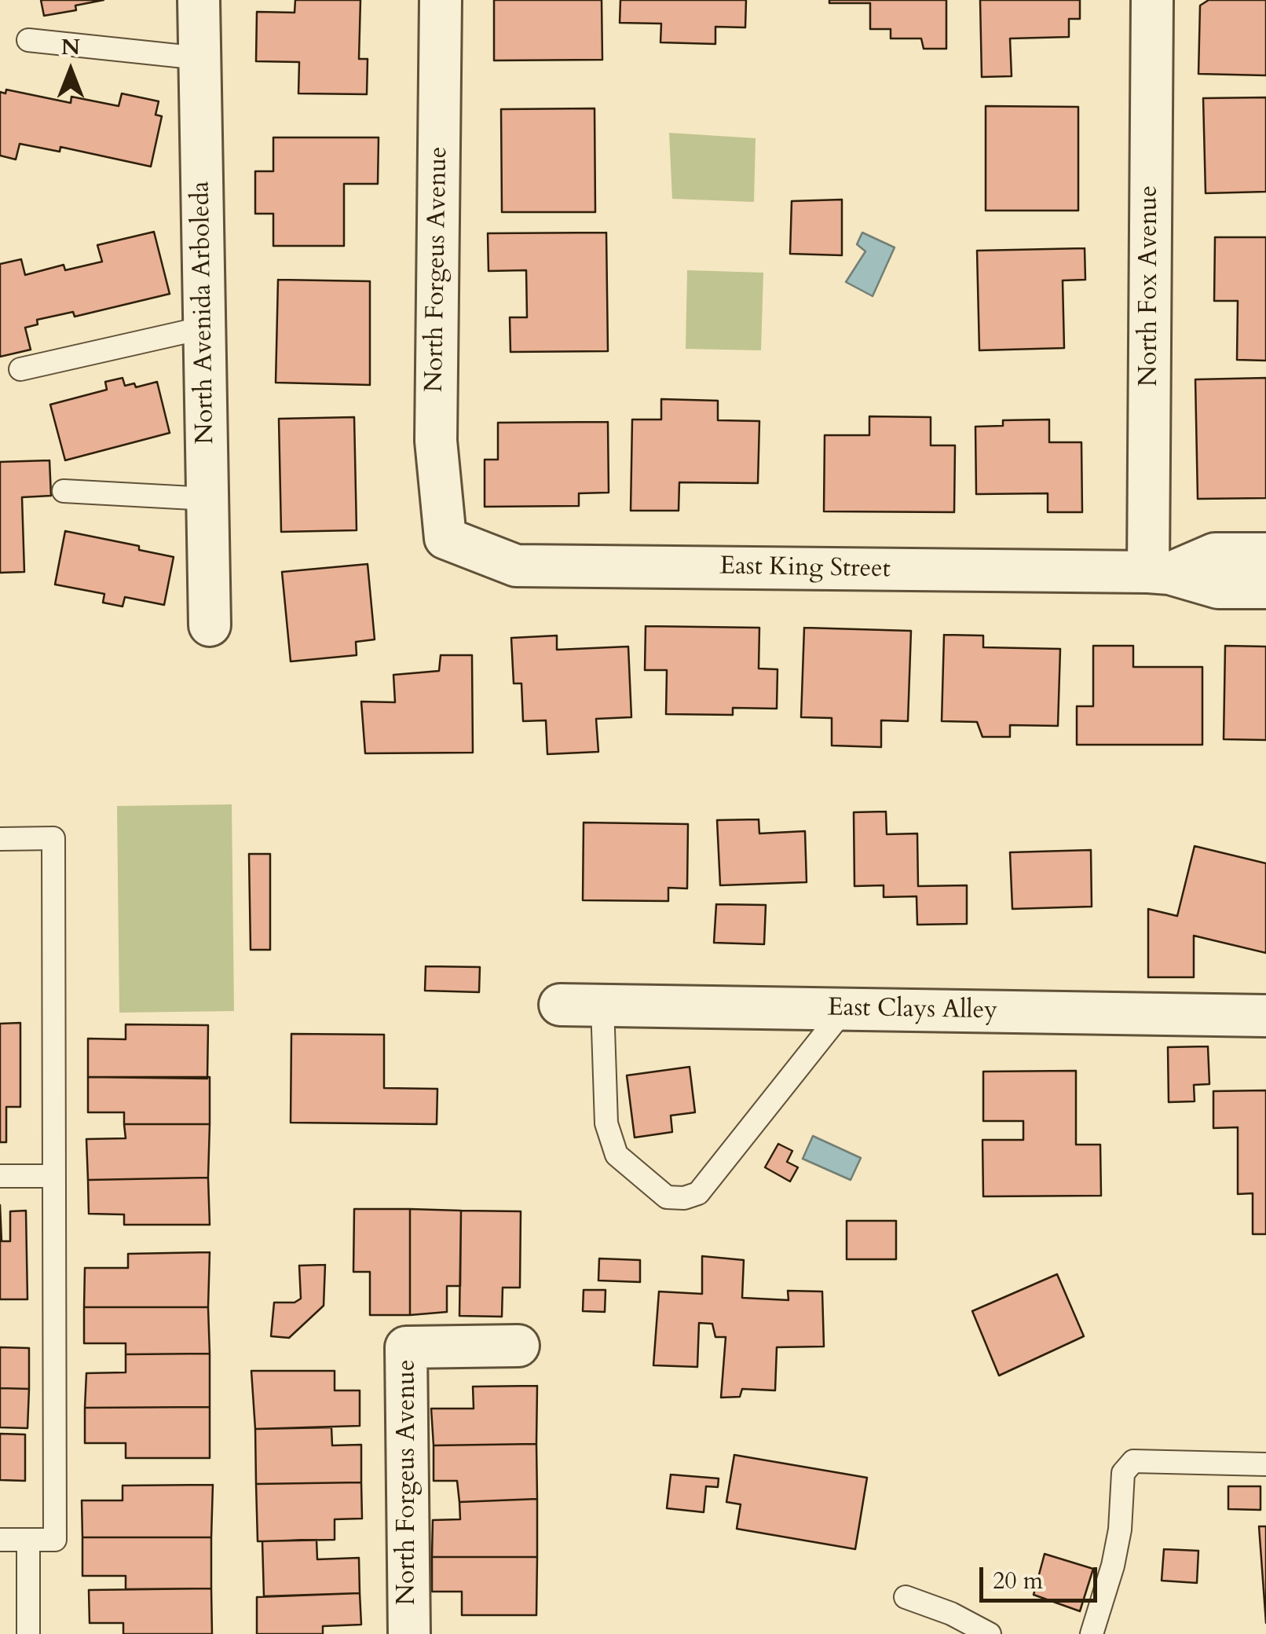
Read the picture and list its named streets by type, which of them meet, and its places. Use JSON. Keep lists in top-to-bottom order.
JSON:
{
  "streets": {
    "street": [
      "North Forgeus Avenue",
      "North Fox Avenue",
      "North Avenida Arboleda",
      "East King Street",
      "East Clays Alley"
    ]
  },
  "crossings": [
    ["North Forgeus Avenue", "East King Street"],
    ["North Fox Avenue", "East King Street"]
  ],
  "scale_bar": "20 m",
  "north": "top"
}
